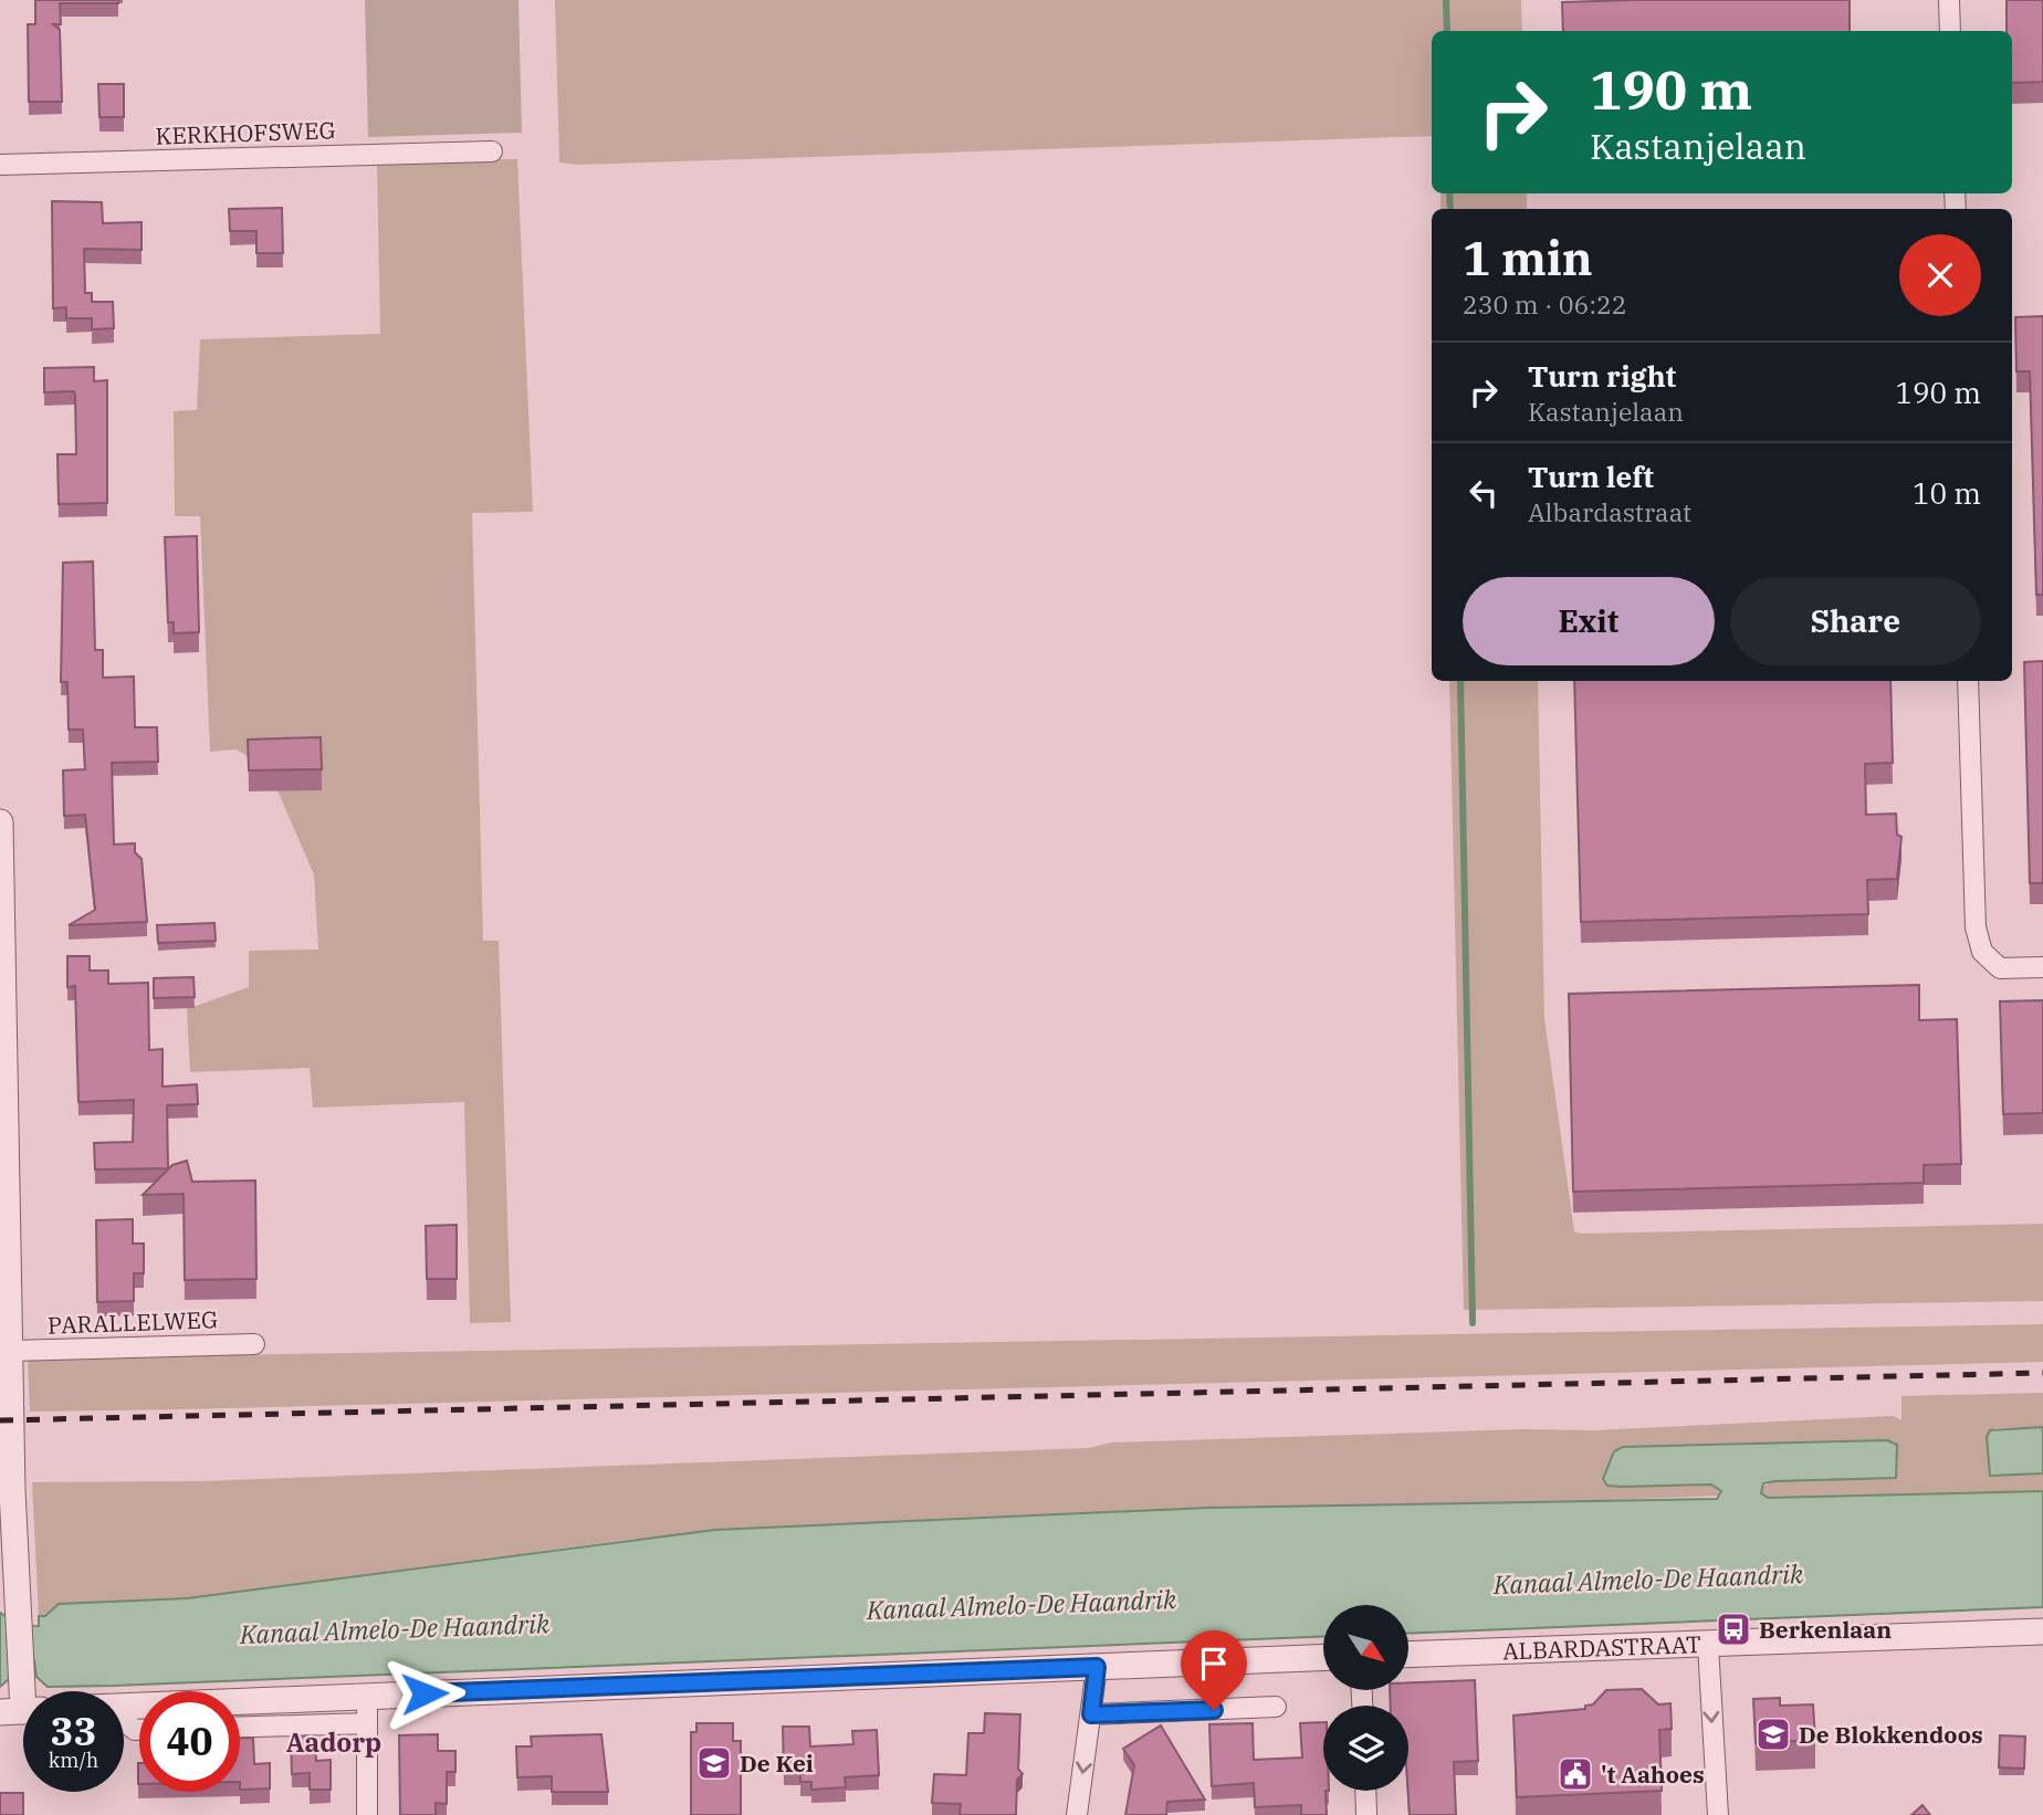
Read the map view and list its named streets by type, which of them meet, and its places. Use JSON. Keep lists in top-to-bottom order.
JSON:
{
  "streets": {
    "street": ["KERKHOFSWEG", "PARALLELWEG", "ALBARDASTRAAT"]
  },
  "districts": ["Aadorp"],
  "water": ["Kanaal Almelo-De Haandrik"],
  "places": {
    "bus stop": ["Berkenlaan"],
    "school or university": ["De Blokkendoos", "De Kei"],
    "public building": ["'t Aahoes"]
  },
  "north": "bottom right",
  "page": {
    "turn": ["190 m", "Kastanjelaan"],
    "heading": ["1 min", "230 m · 06:22"],
    "list": [
      {
        "name": "Turn right",
        "note": "Kastanjelaan",
        "value": "190 m"
      },
      {
        "name": "Turn left",
        "note": "Albardastraat",
        "value": "10 m"
      }
    ],
    "buttons": ["Exit", "Share"],
    "speed": "33 km/h",
    "limit": "40"
  }
}
